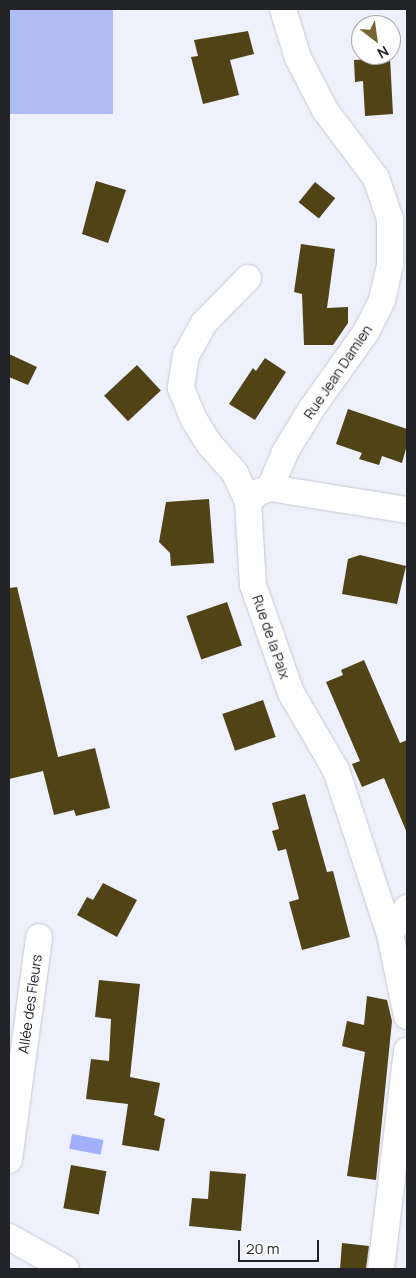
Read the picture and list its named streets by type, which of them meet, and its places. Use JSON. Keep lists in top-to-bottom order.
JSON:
{
  "streets": {
    "street": ["Rue Jean Damien", "Rue de la Paix", "Allée des Fleurs"]
  },
  "scale_bar": "20 m",
  "north": "bottom right"
}
